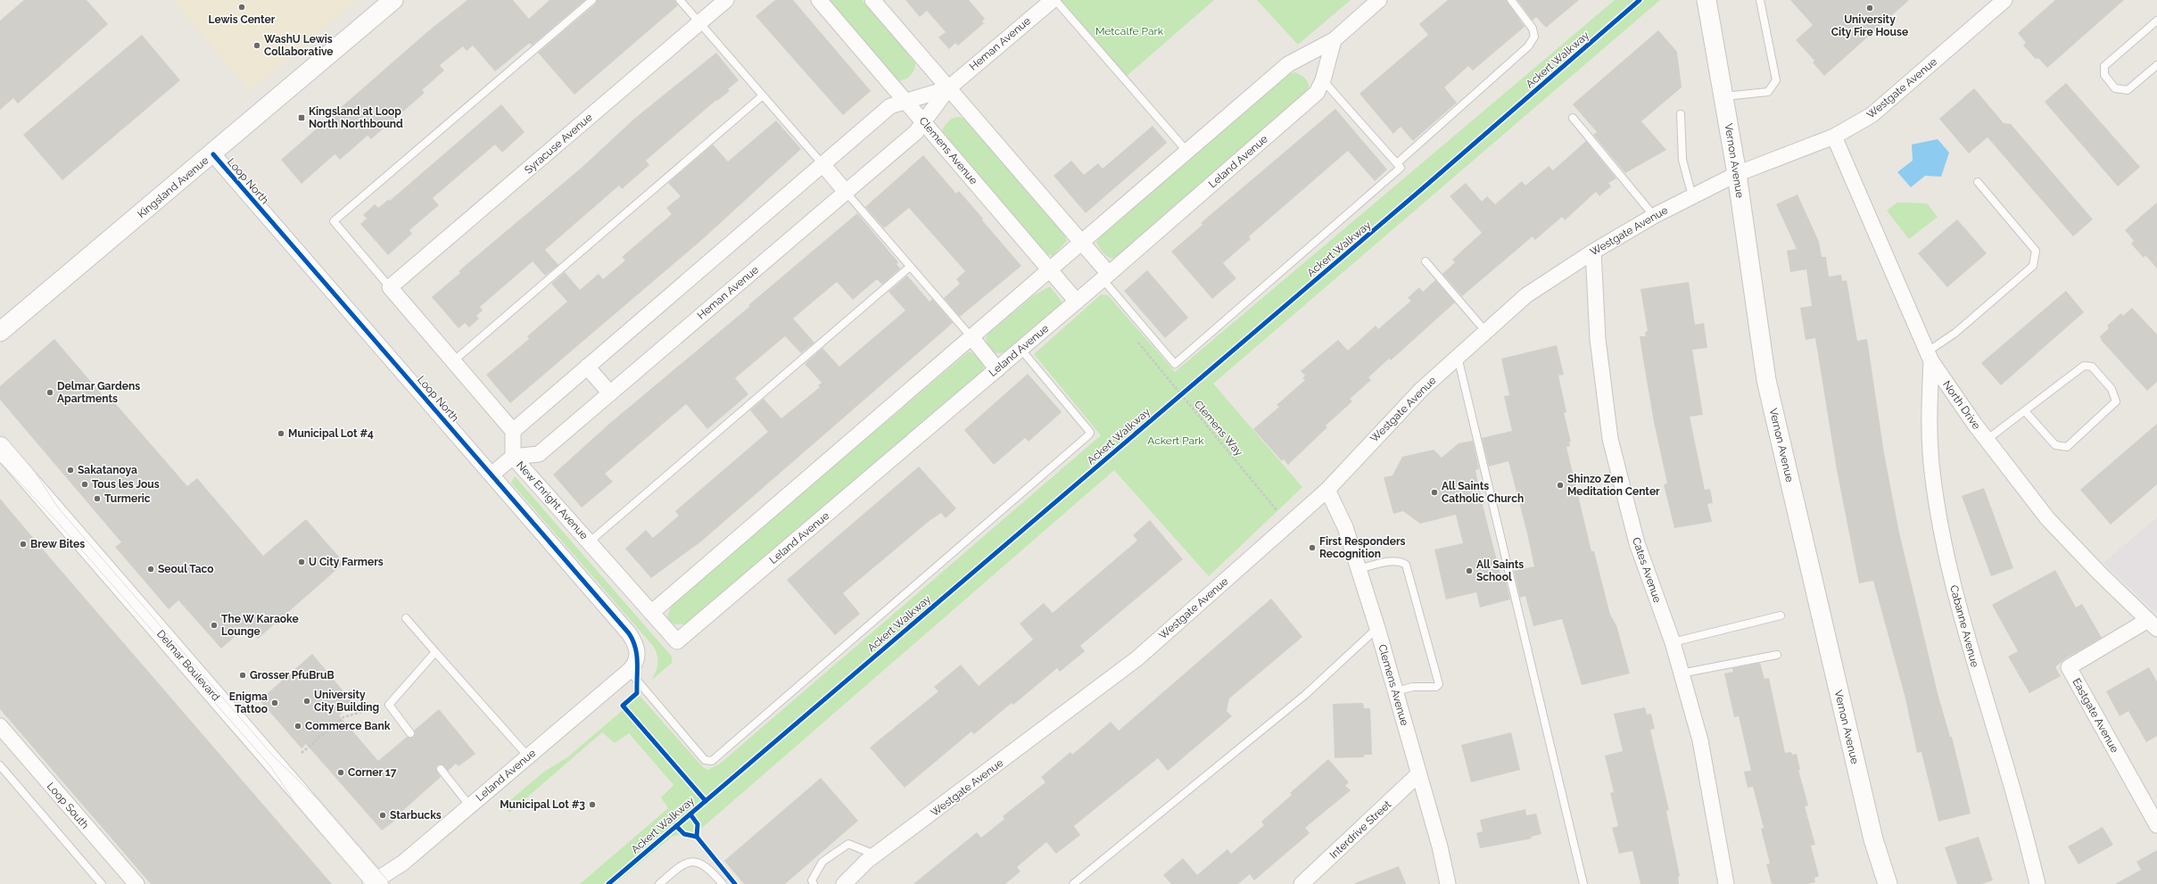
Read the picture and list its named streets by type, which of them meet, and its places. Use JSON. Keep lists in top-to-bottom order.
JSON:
{
  "streets": {
    "main road": ["Delmar Boulevard"],
    "street": [
      "Heman Avenue",
      "Westgate Avenue",
      "Syracuse Avenue",
      "Clemens Avenue",
      "Vernon Avenue",
      "Leland Avenue",
      "Loop North",
      "Kingsland Avenue",
      "North Drive",
      "New Enright Avenue",
      "Cates Avenue",
      "Cabanne Avenue",
      "Eastgate Avenue",
      "Loop South",
      "Interdrive Street"
    ],
    "path": ["Clemens Way"],
    "cycle path": ["Ackert Walkway"]
  },
  "crossings": [
    ["Heman Avenue", "Clemens Avenue"],
    ["Heman Avenue", "New Enright Avenue"],
    ["Westgate Avenue", "Clemens Avenue"],
    ["Westgate Avenue", "Vernon Avenue"],
    ["Westgate Avenue", "North Drive"],
    ["Westgate Avenue", "Cates Avenue"],
    ["Clemens Avenue", "Leland Avenue"],
    ["Clemens Avenue", "Interdrive Street"],
    ["Leland Avenue", "Loop North"],
    ["Leland Avenue", "New Enright Avenue"],
    ["Leland Avenue", "Delmar Boulevard"],
    ["Loop North", "Kingsland Avenue"],
    ["North Drive", "Cabanne Avenue"],
    ["North Drive", "Eastgate Avenue"]
  ],
  "parks": ["Metcalfe Park", "Ackert Park"],
  "places": {
    "other": [
      "Lewis Center",
      "University City Fire House",
      "WashU Lewis Collaborative",
      "Delmar Gardens Apartments",
      "Municipal Lot #4",
      "Sakatanoya",
      "Tous les Jous",
      "Shinzo Zen Meditation Center",
      "All Saints Catholic Church",
      "Turmeric",
      "Brew Bites",
      "First Responders Recognition",
      "U City Farmers",
      "Seoul Taco",
      "All Saints School",
      "The W Karaoke Lounge",
      "Grosser PfuBruB",
      "University City Building",
      "Enigma Tattoo",
      "Commerce Bank",
      "Corner 17",
      "Municipal Lot #3",
      "Starbucks"
    ],
    "transit": ["Kingsland at Loop North Northbound"]
  }
}
